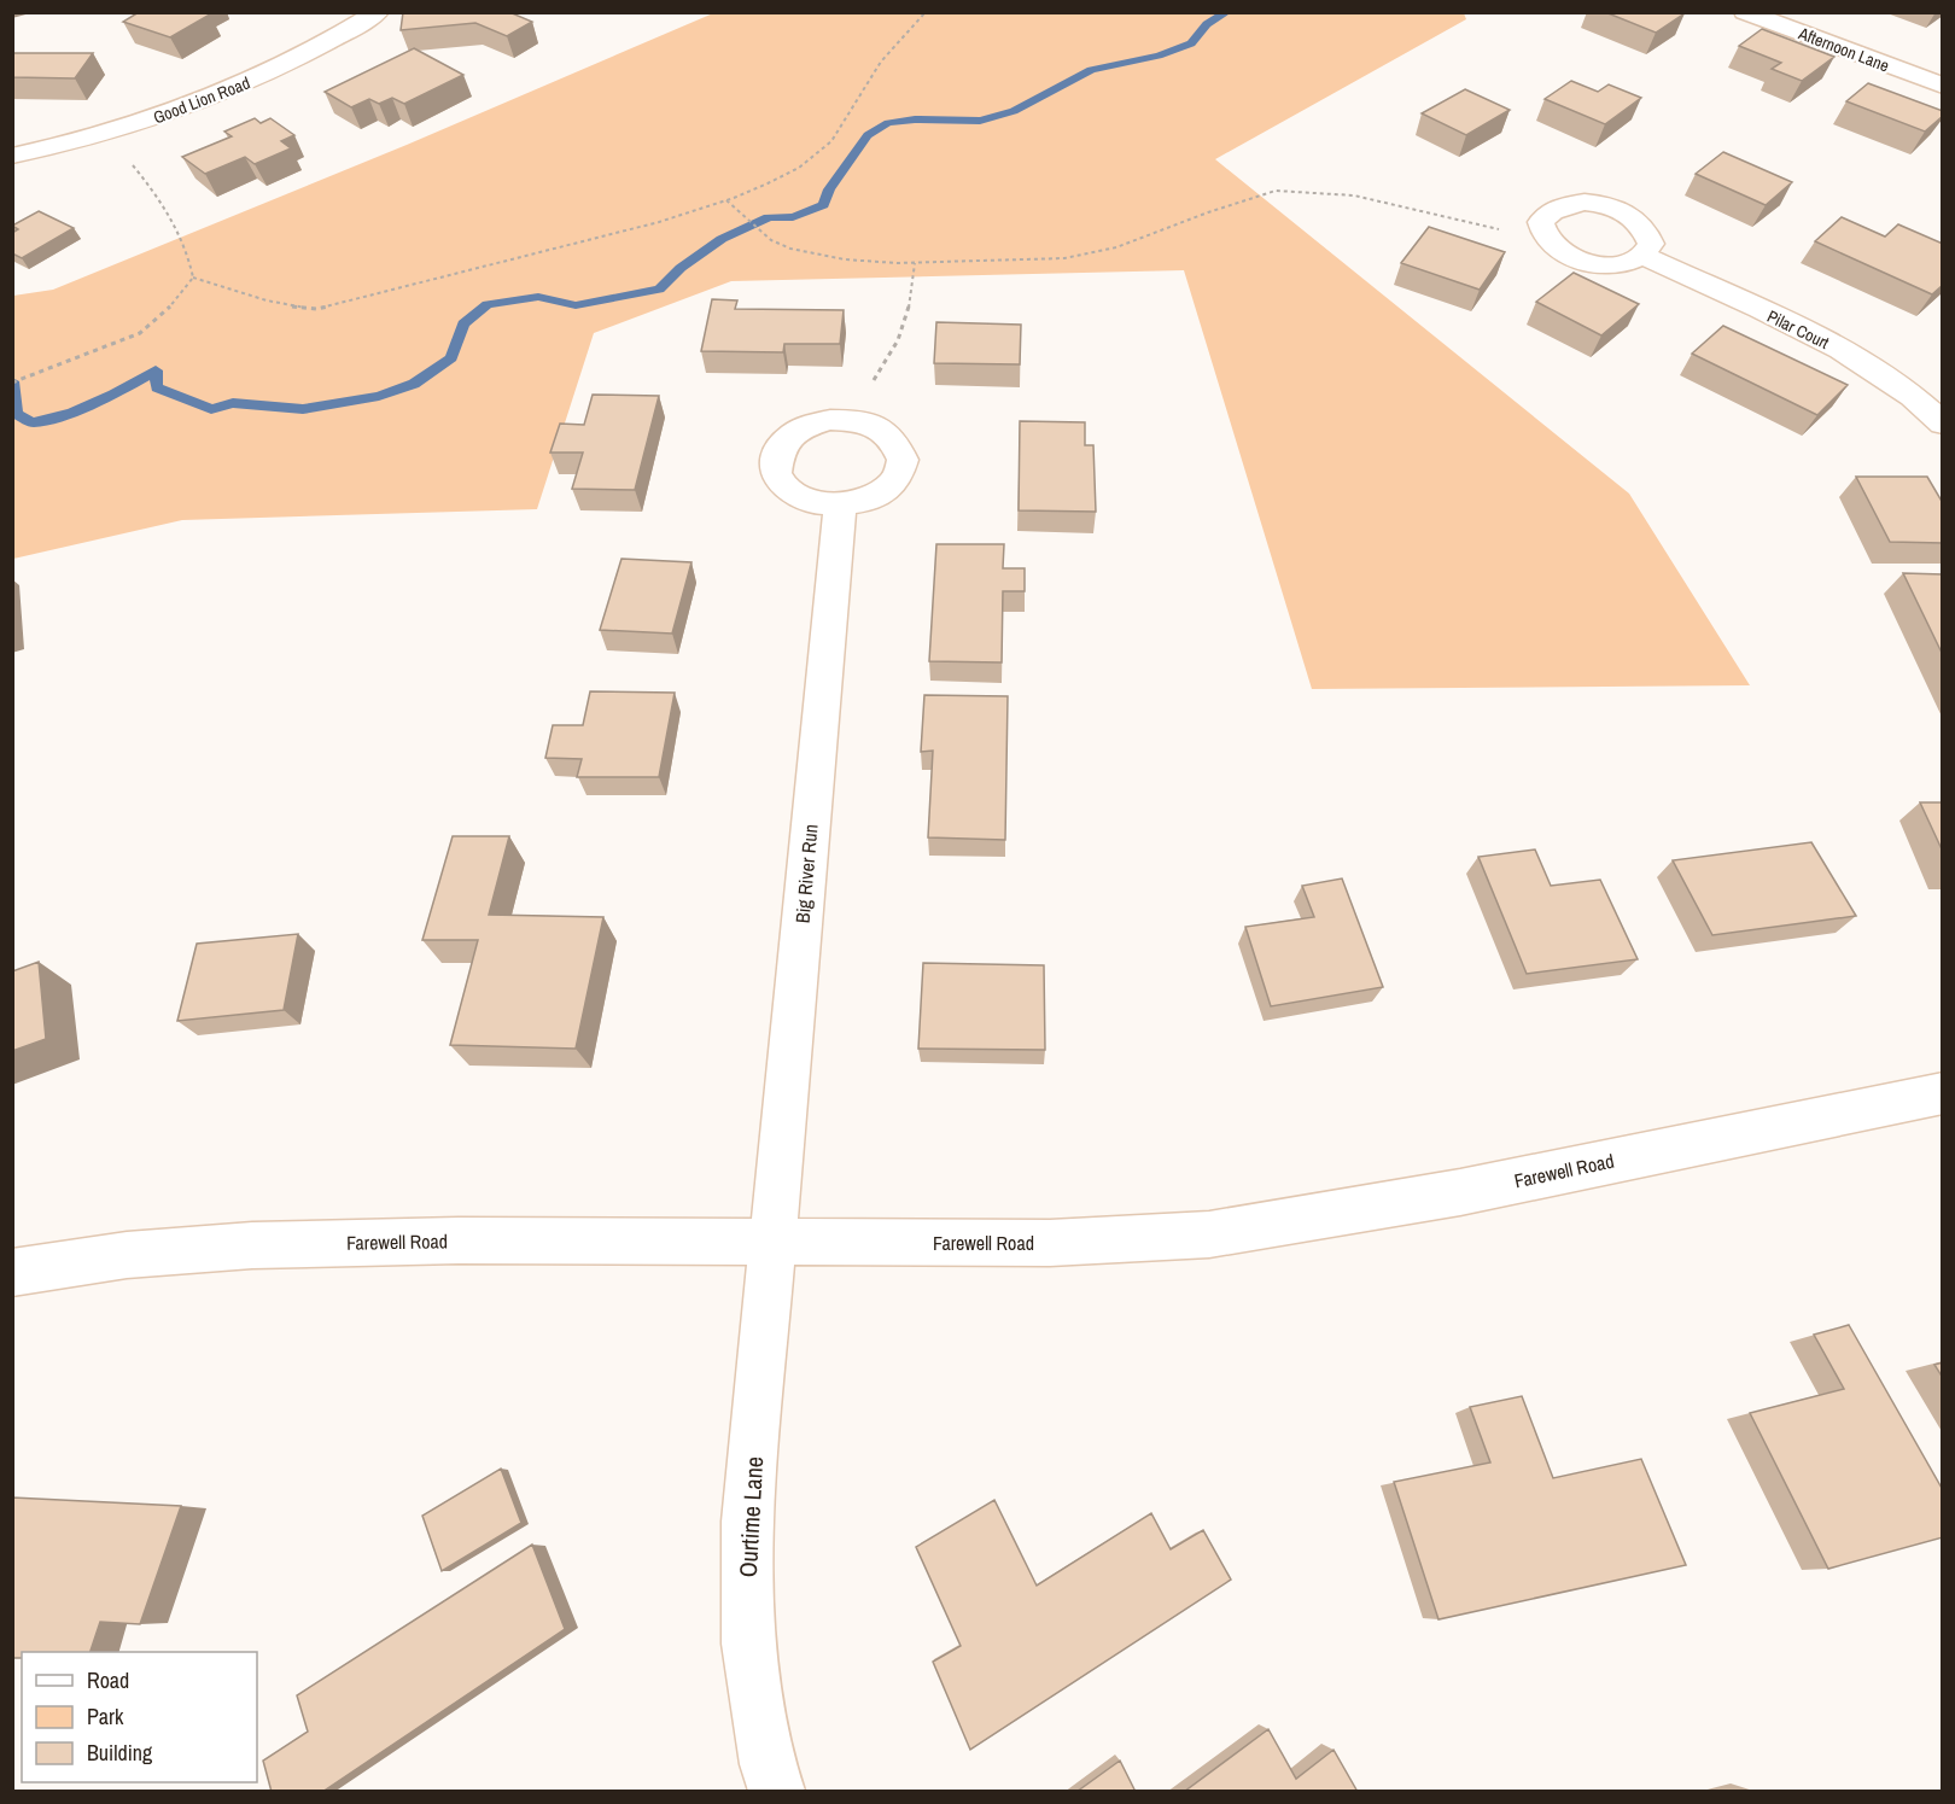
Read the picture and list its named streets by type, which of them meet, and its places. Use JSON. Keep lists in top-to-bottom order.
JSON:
{
  "streets": {
    "street": [
      "Afternoon Lane",
      "Good Lion Road",
      "Pilar Court",
      "Big River Run",
      "Farewell Road",
      "Ourtime Lane"
    ]
  },
  "crossings": [
    ["Big River Run", "Farewell Road"],
    ["Big River Run", "Ourtime Lane"],
    ["Farewell Road", "Ourtime Lane"]
  ],
  "legend": ["Road", "Park", "Building"]
}
